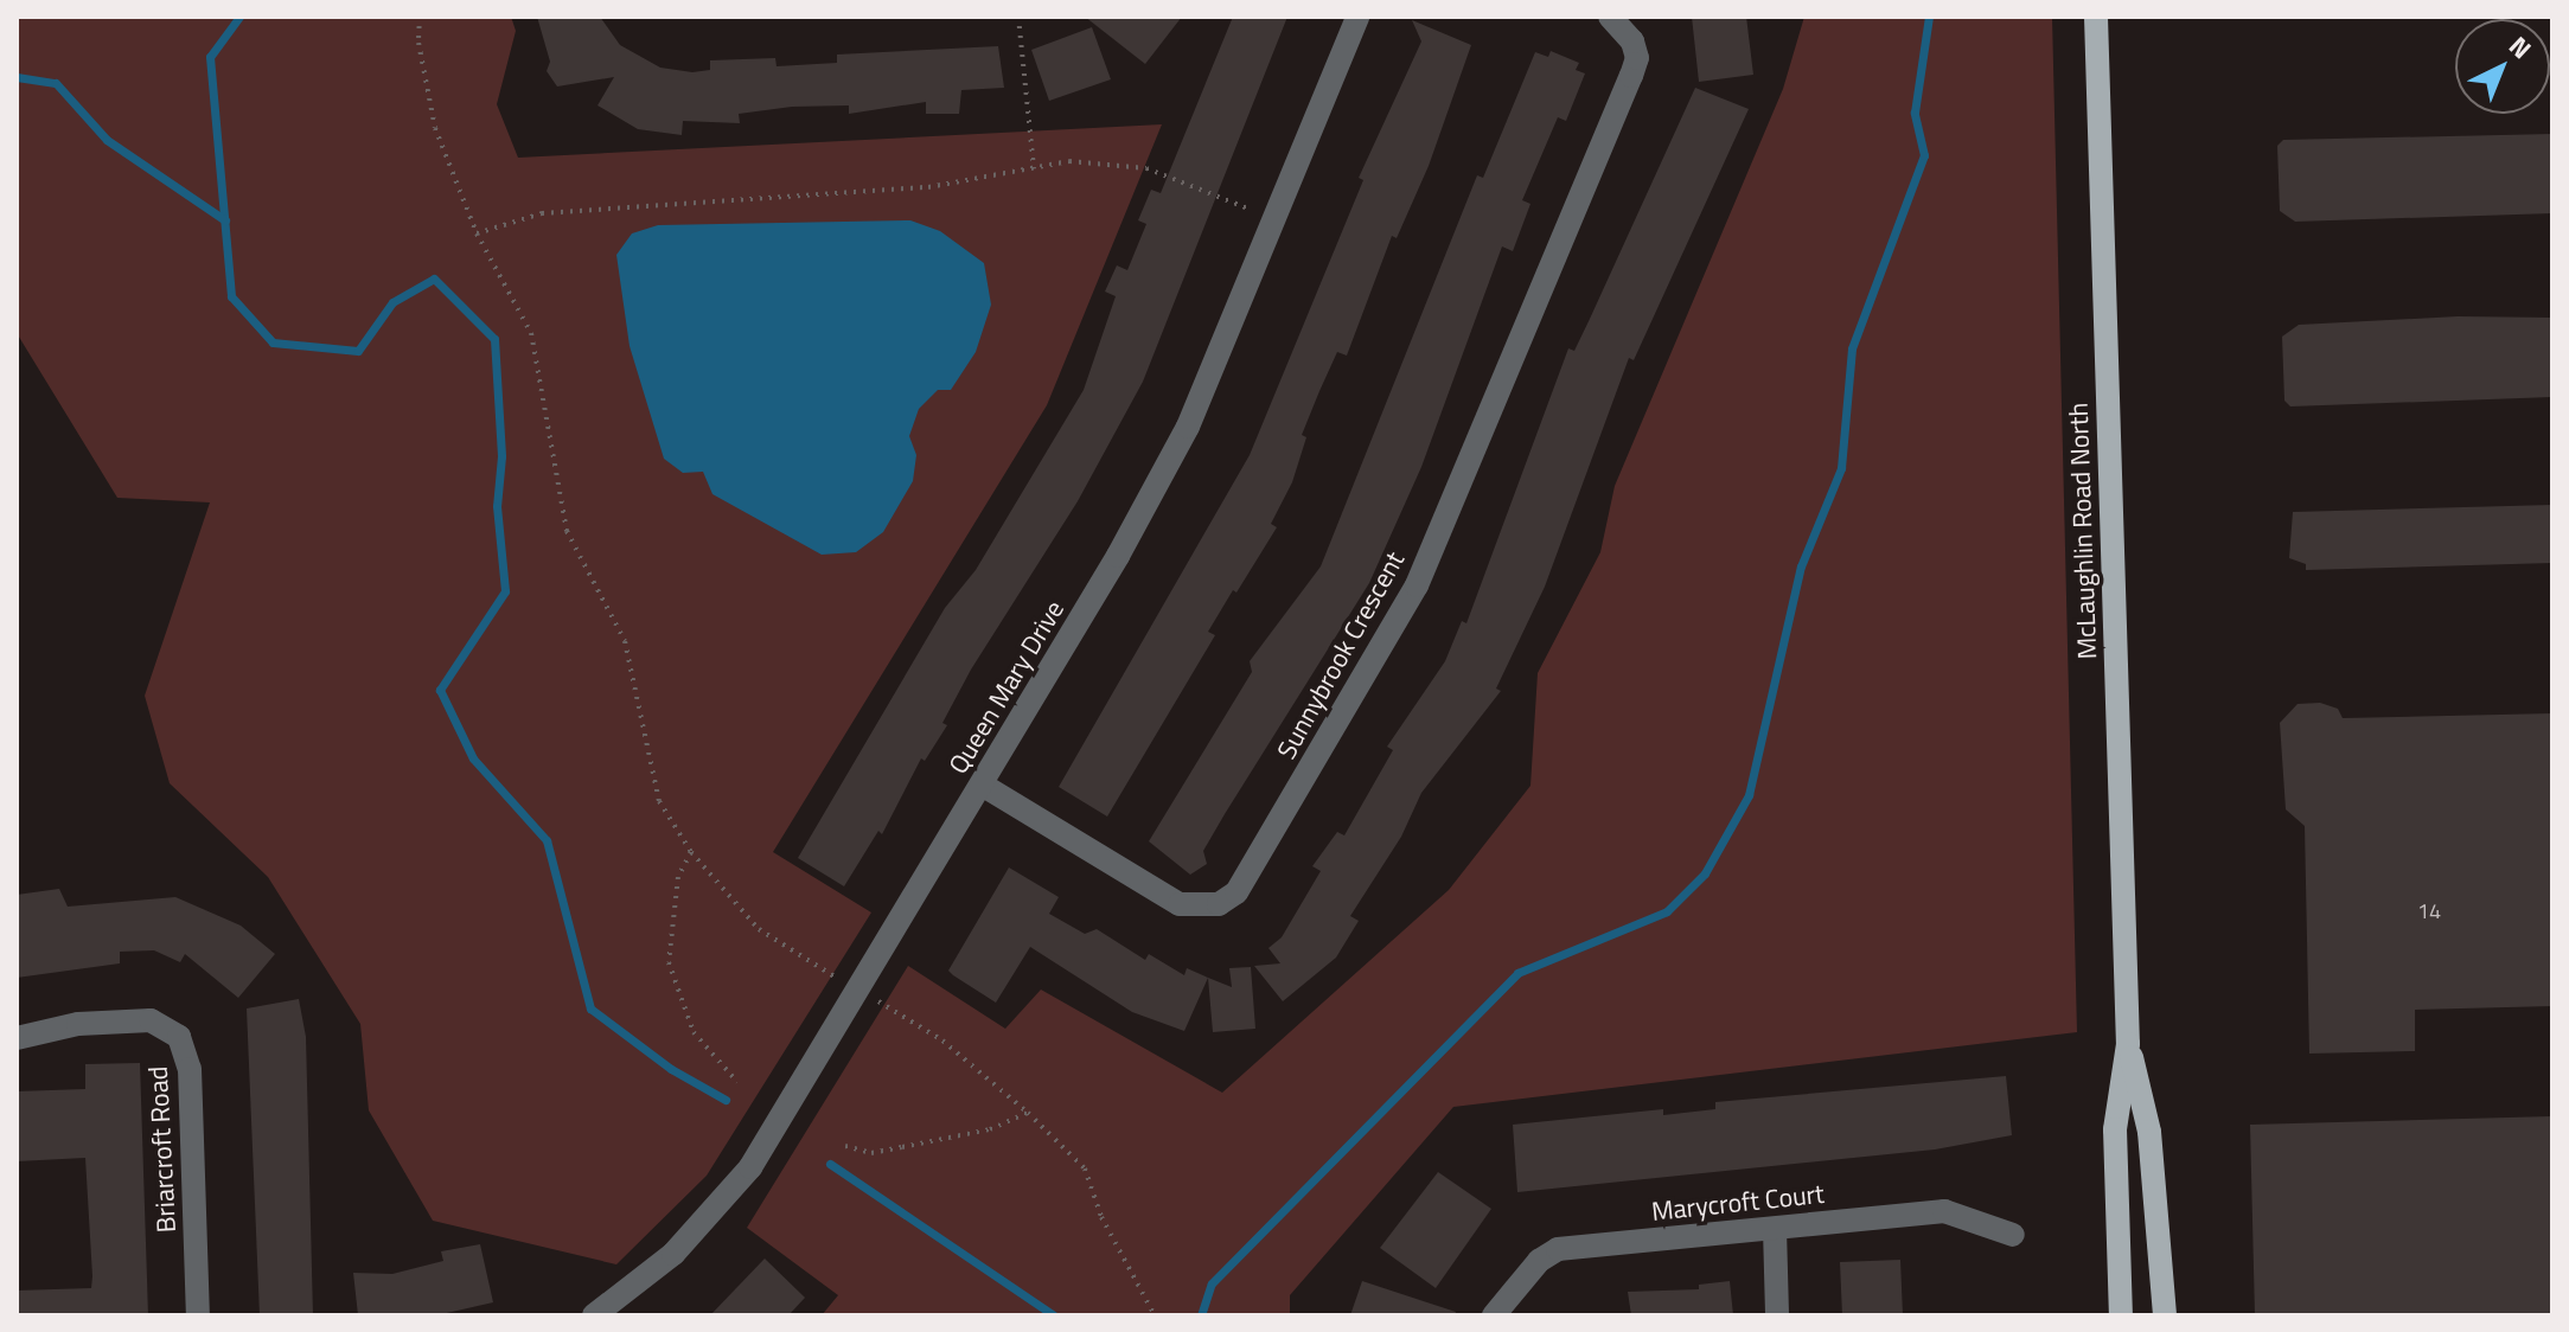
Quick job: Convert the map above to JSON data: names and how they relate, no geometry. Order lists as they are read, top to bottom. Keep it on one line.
{"streets":{"main road":["McLaughlin Road North"],"street":["Sunnybrook Crescent","Queen Mary Drive","Briarcroft Road","Marycroft Court"]},"crossings":[["Sunnybrook Crescent","Queen Mary Drive"]],"house_numbers":["14"],"north":"top right"}
